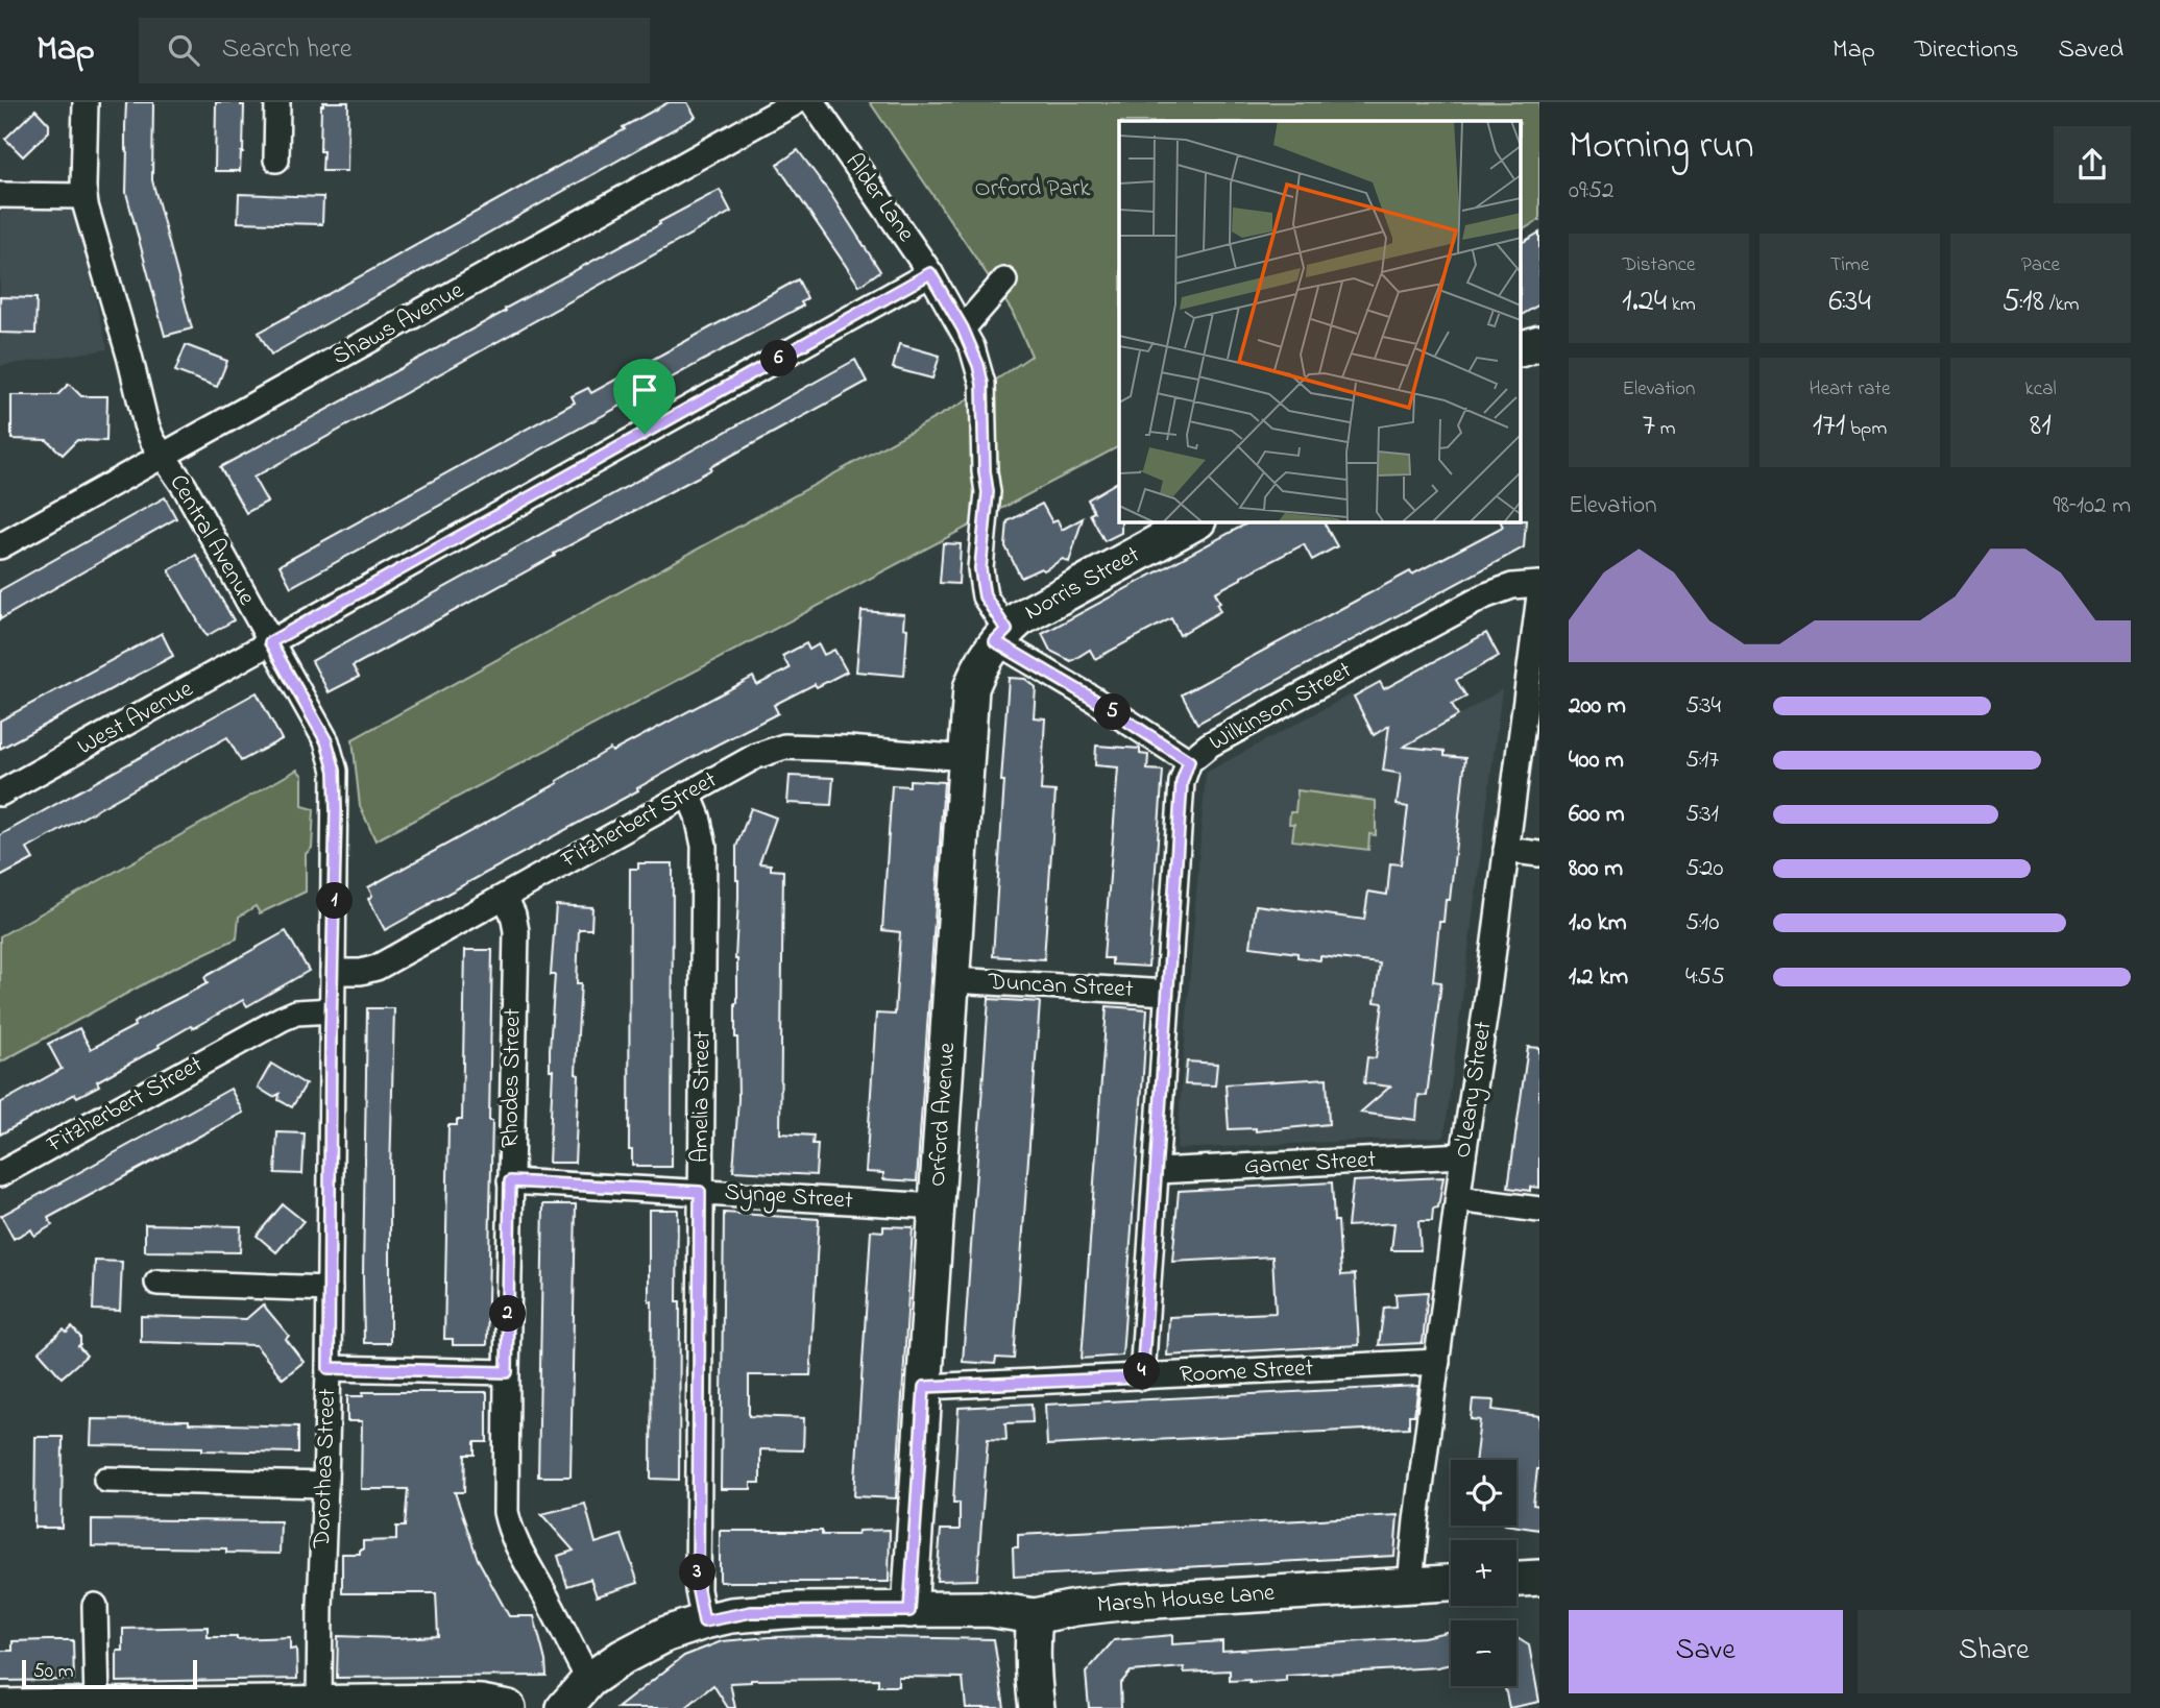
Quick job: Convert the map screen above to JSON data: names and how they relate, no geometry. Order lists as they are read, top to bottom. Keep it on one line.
{"streets":{"street":["Alder Lane","Shaws Avenue","Central Avenue","Norris Street","Wilkinson Street","West Avenue","Fitzherbert Street","Duncan Street","Rhodes Street","O'Leary Street","Amelia Street","Orford Avenue","Garner Street","Synge Street","Roome Street","Dorothea Street","Marsh House Lane"]},"crossings":[["Alder Lane","Norris Street"],["Alder Lane","West Avenue"],["Alder Lane","Orford Avenue"],["Shaws Avenue","Central Avenue"],["Central Avenue","West Avenue"],["Central Avenue","Fitzherbert Street"],["Central Avenue","Dorothea Street"],["Norris Street","Orford Avenue"],["Wilkinson Street","Duncan Street"],["Wilkinson Street","Garner Street"],["Wilkinson Street","Roome Street"],["Fitzherbert Street","Rhodes Street"],["Fitzherbert Street","Amelia Street"],["Fitzherbert Street","Orford Avenue"],["Fitzherbert Street","Dorothea Street"],["Duncan Street","Orford Avenue"],["Rhodes Street","Synge Street"],["Rhodes Street","Marsh House Lane"],["O'Leary Street","Garner Street"],["O'Leary Street","Roome Street"],["O'Leary Street","Marsh House Lane"],["Amelia Street","Synge Street"],["Amelia Street","Marsh House Lane"],["Orford Avenue","Synge Street"],["Orford Avenue","Roome Street"],["Orford Avenue","Marsh House Lane"]],"parks":["Orford Park"],"scale_bar":"50 m","page":{"header":"Map","search":"Search here","nav":["Map","Directions","Saved"],"heading":["Morning run","09:52"],"stats":[["Distance","1.24 km"],["Time","6:34"],["Pace","5:18 /km"],["Elevation","7 m"],["Heart rate","171 bpm"],["kcal","81"]],"pins":["6","5","1","2","4","3"],"chart":["Elevation","98–102 m"],"list":[{"name":"200 m","note":"5:34"},{"name":"400 m","note":"5:17"},{"name":"600 m","note":"5:31"},{"name":"800 m","note":"5:20"},{"name":"1.0 km","note":"5:10"},{"name":"1.2 km","note":"4:55"}],"map_buttons":["+","−"],"buttons":["Save","Share"],"scale":"50 m"}}
